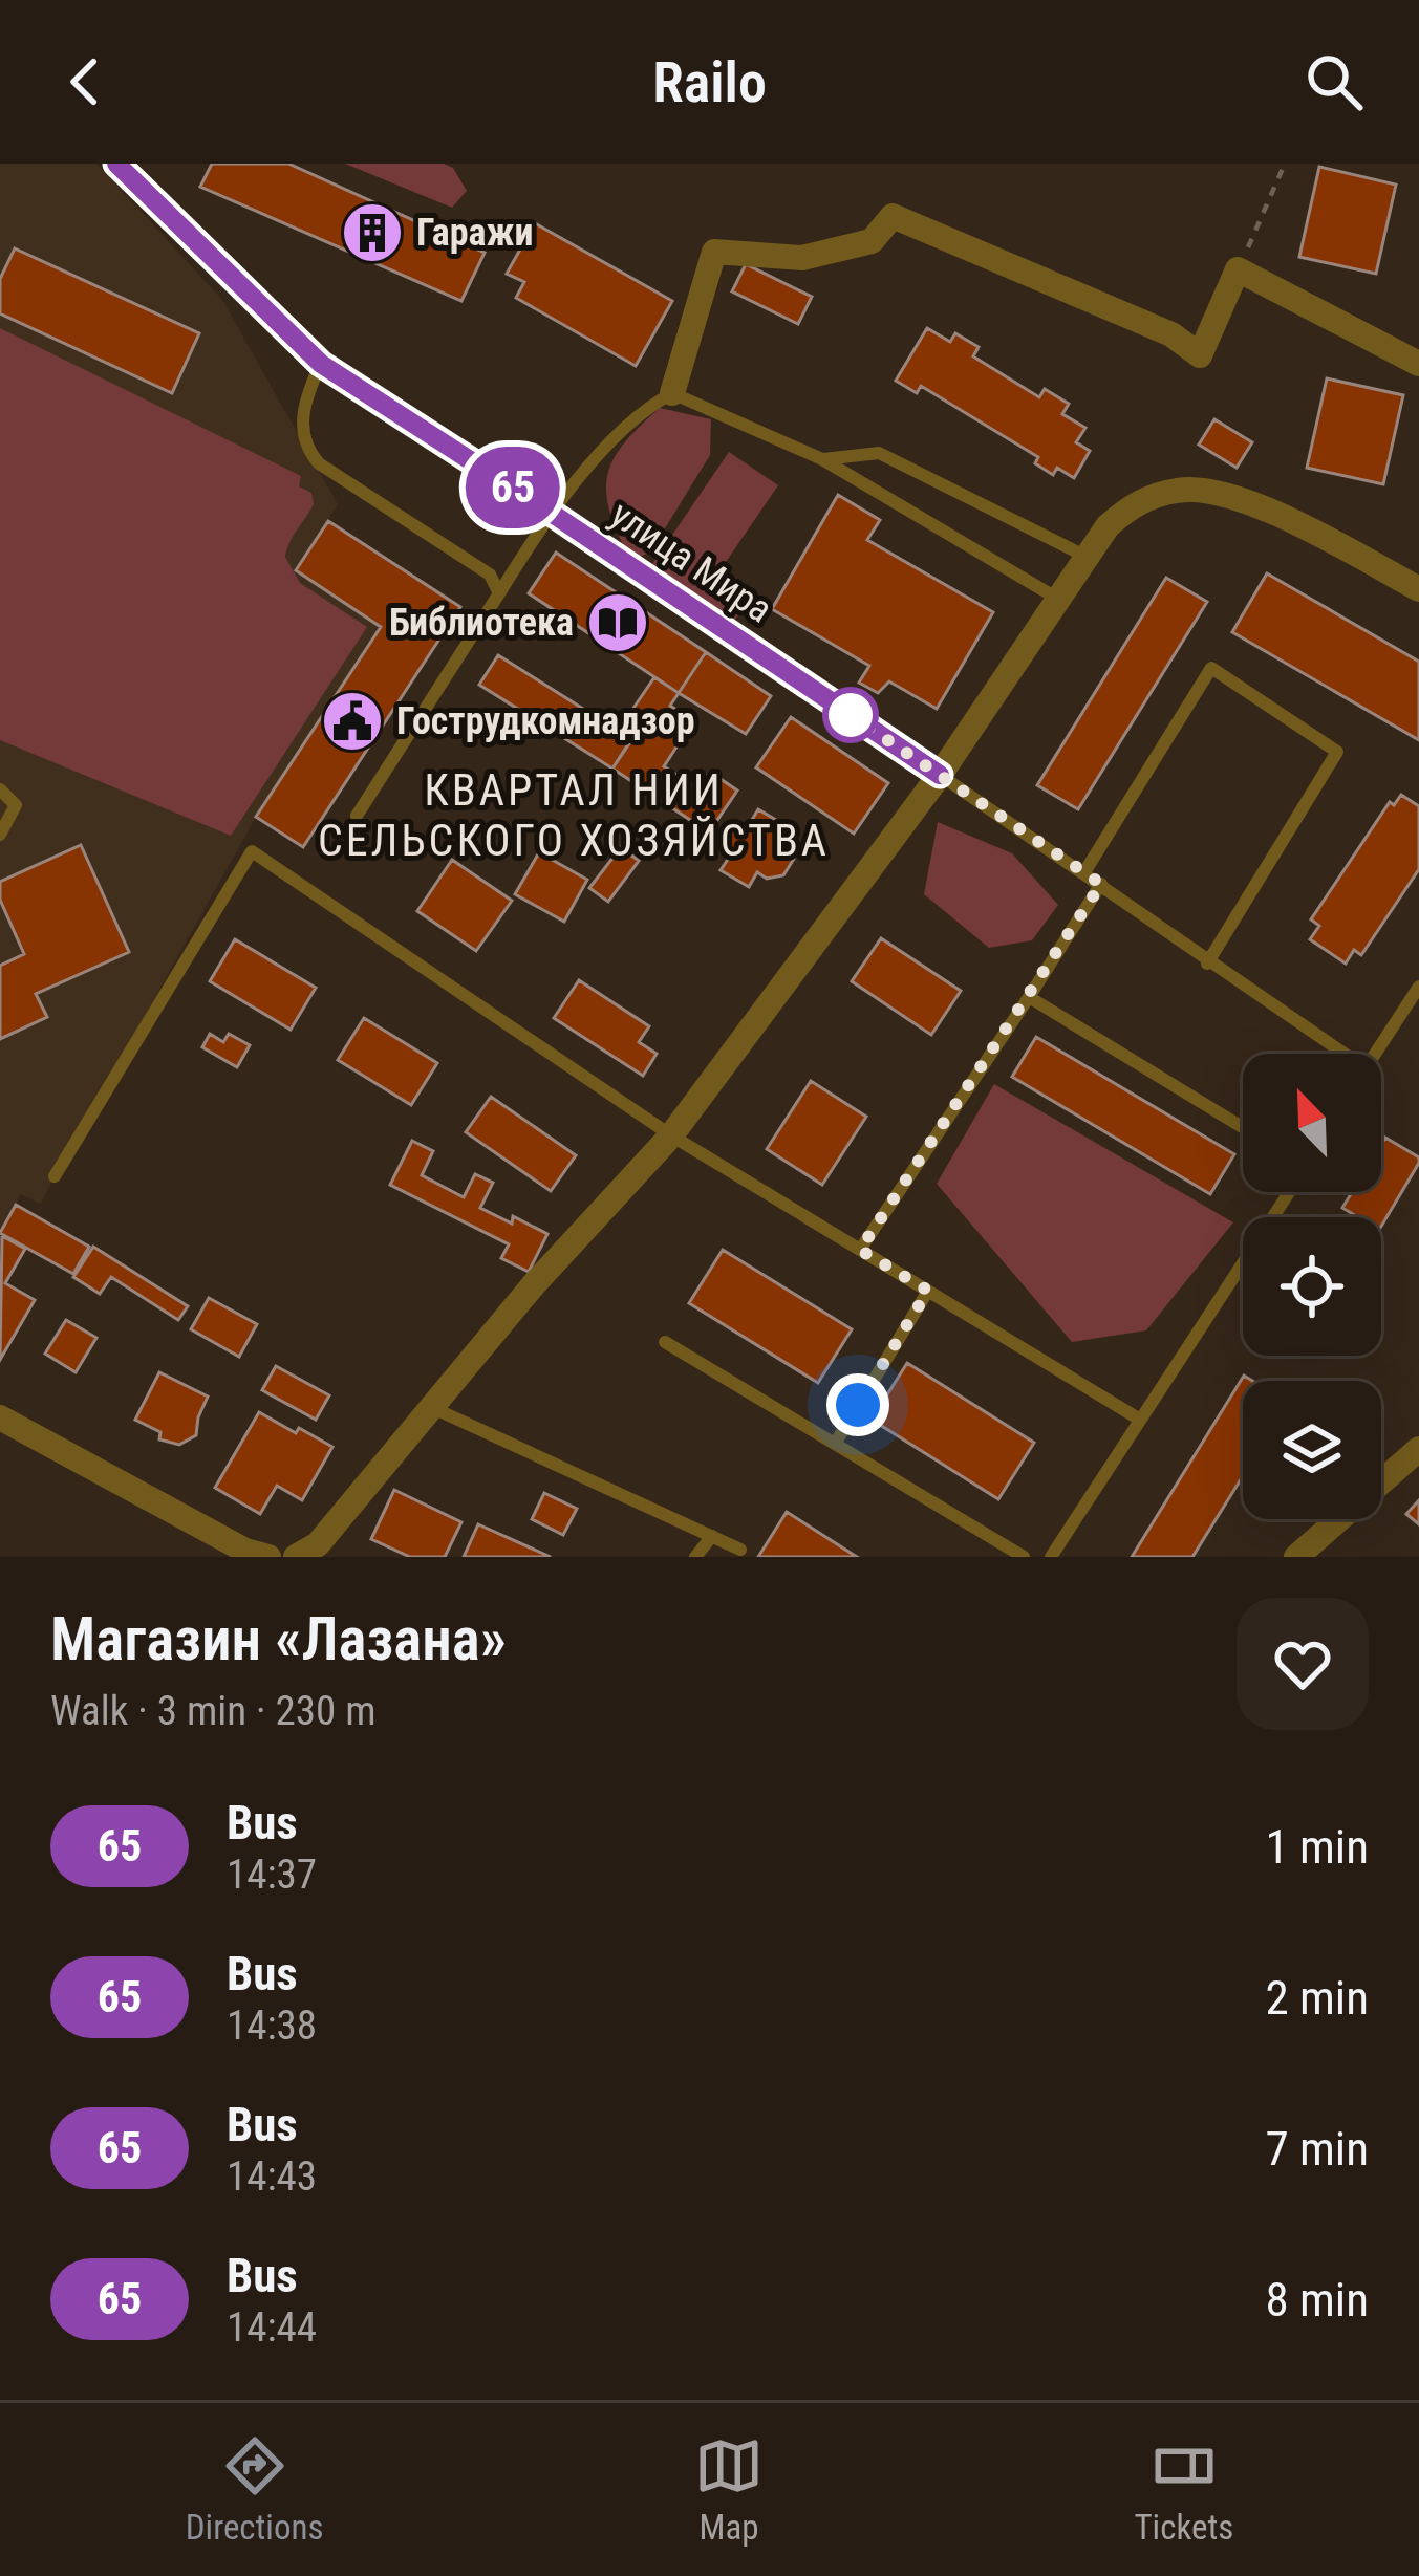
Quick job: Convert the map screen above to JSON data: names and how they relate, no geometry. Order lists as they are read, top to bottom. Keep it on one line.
{"streets":{"street":["улица Мира"]},"districts":["КВАРТАЛ НИИ СЕЛЬСКОГО ХОЗЯЙСТВА"],"places":{"building":["Гаражи"],"library":["Библиотека"],"public building":["Гострудкомнадзор"]},"lines":["bus line 65"],"north":"top left","page":{"header":"Railo","on_map":"65","heading":["Магазин «Лазана»","Walk · 3 min · 230 m"],"list":[{"mark":"65","name":"Bus","note":"14:37","value":"1 min"},{"mark":"65","name":"Bus","note":"14:38","value":"2 min"},{"mark":"65","name":"Bus","note":"14:43","value":"7 min"},{"mark":"65","name":"Bus","note":"14:44","value":"8 min"}],"tabs":["Directions","Map","Tickets"]}}
